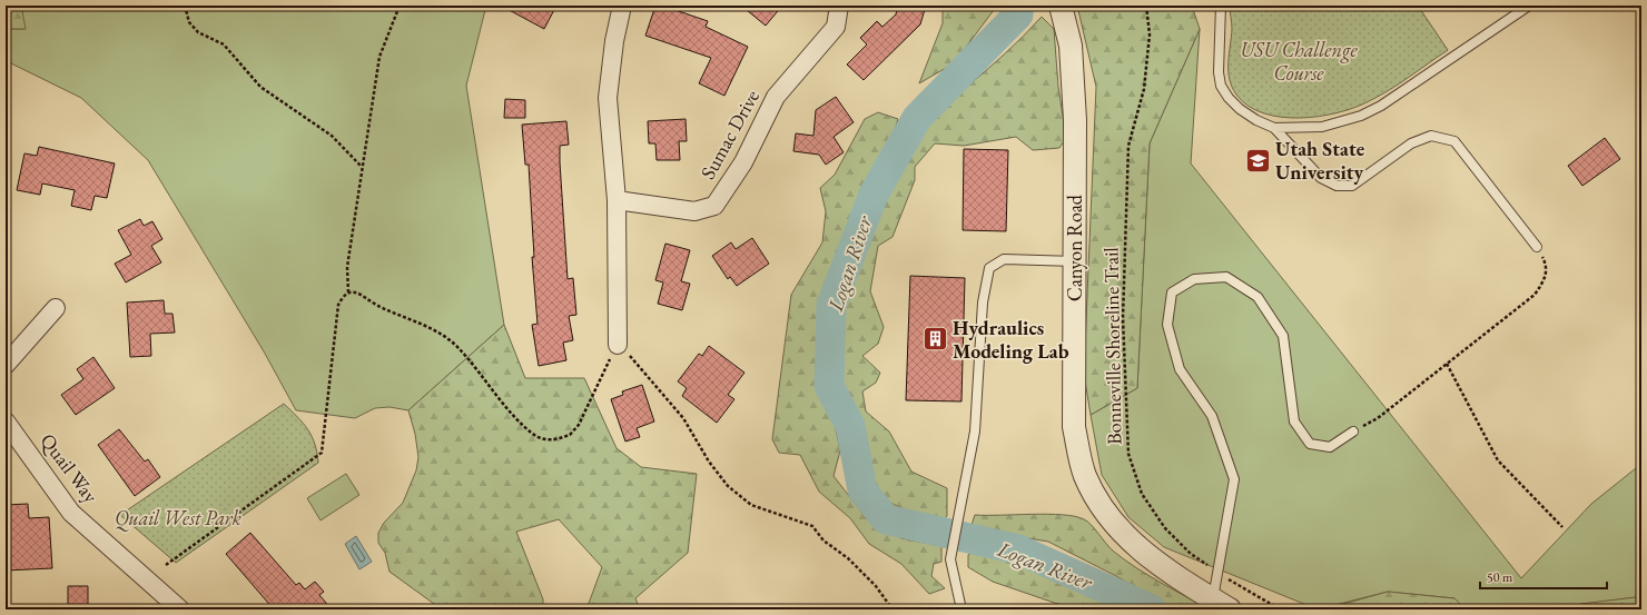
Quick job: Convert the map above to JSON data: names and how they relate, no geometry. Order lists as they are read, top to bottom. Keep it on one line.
{"streets":{"street":["Sumac Drive","Canyon Road","Quail Way"],"path":["Bonneville Shoreline Trail"]},"water":["Logan River"],"parks":["USU Challenge Course","Quail West Park"],"places":{"school or university":["Utah State University"],"building":["Hydraulics Modeling Lab"]},"scale_bar":"50 m"}
